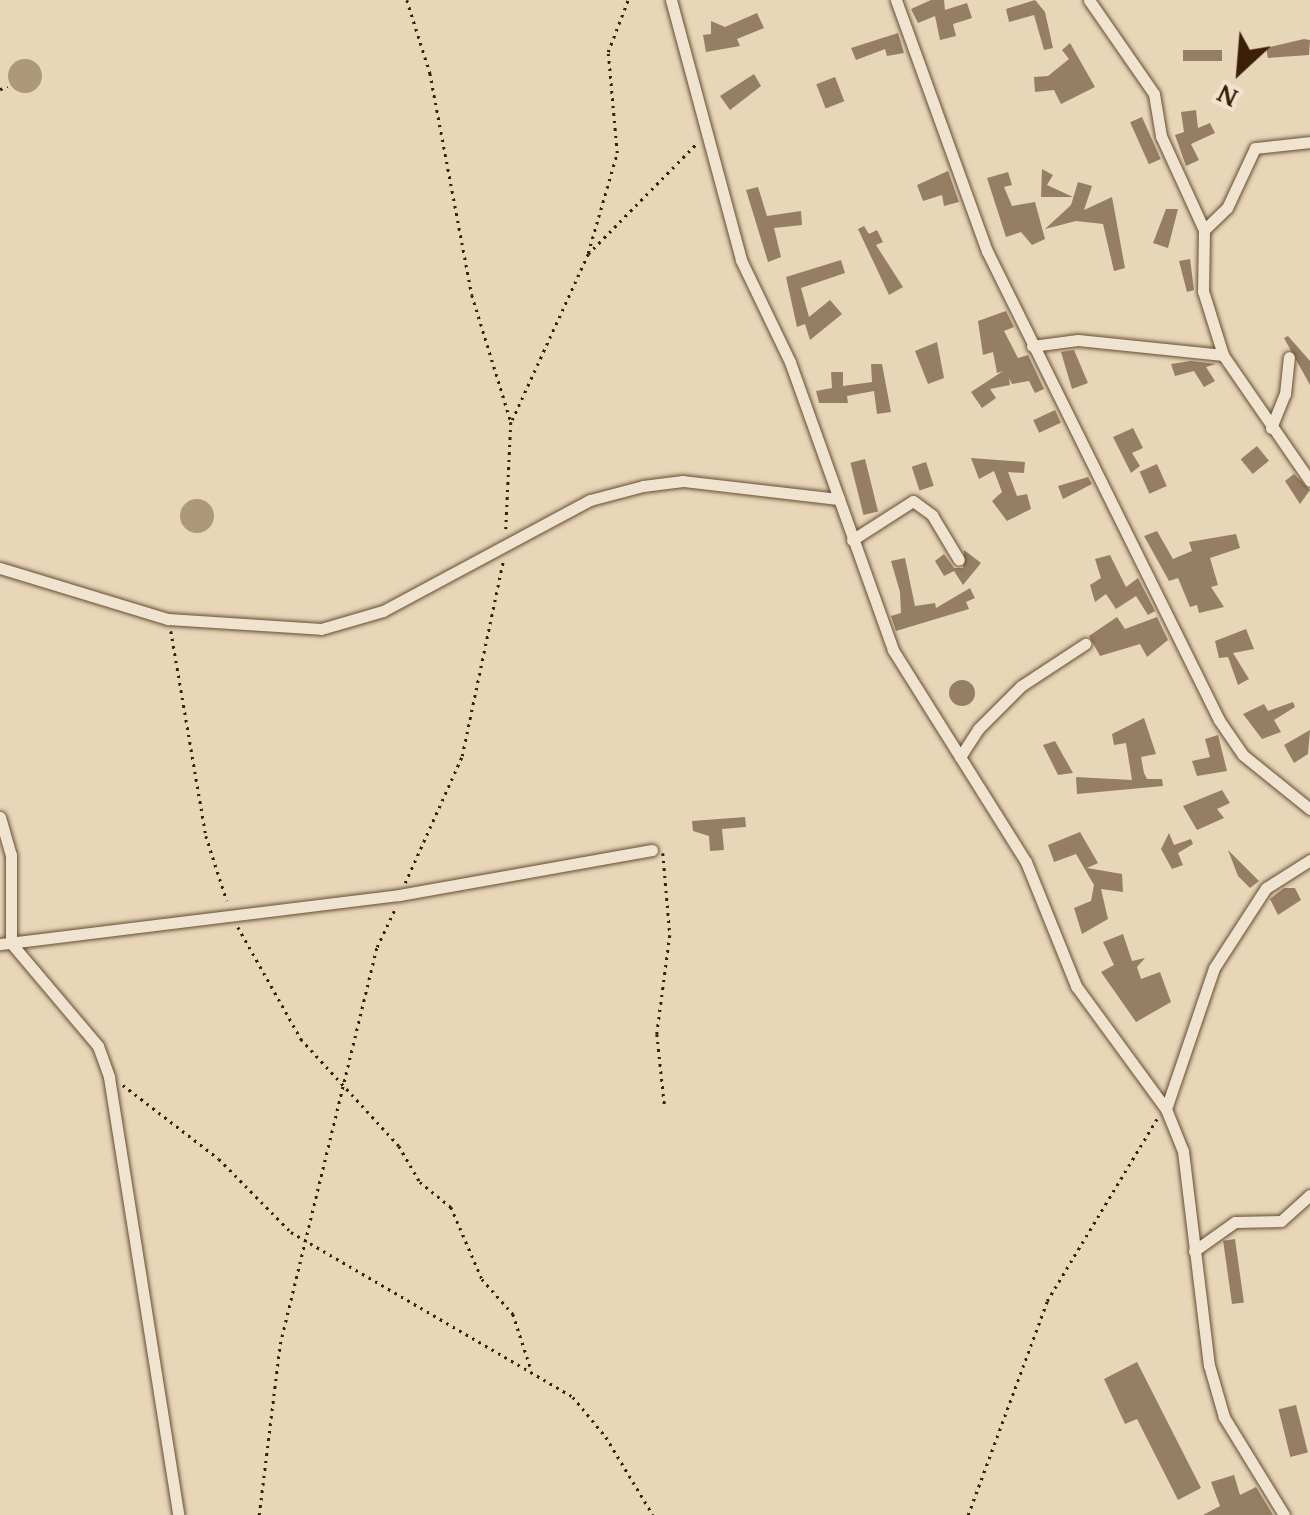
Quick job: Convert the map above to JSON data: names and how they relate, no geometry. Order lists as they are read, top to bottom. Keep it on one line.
{"north":"bottom left"}
